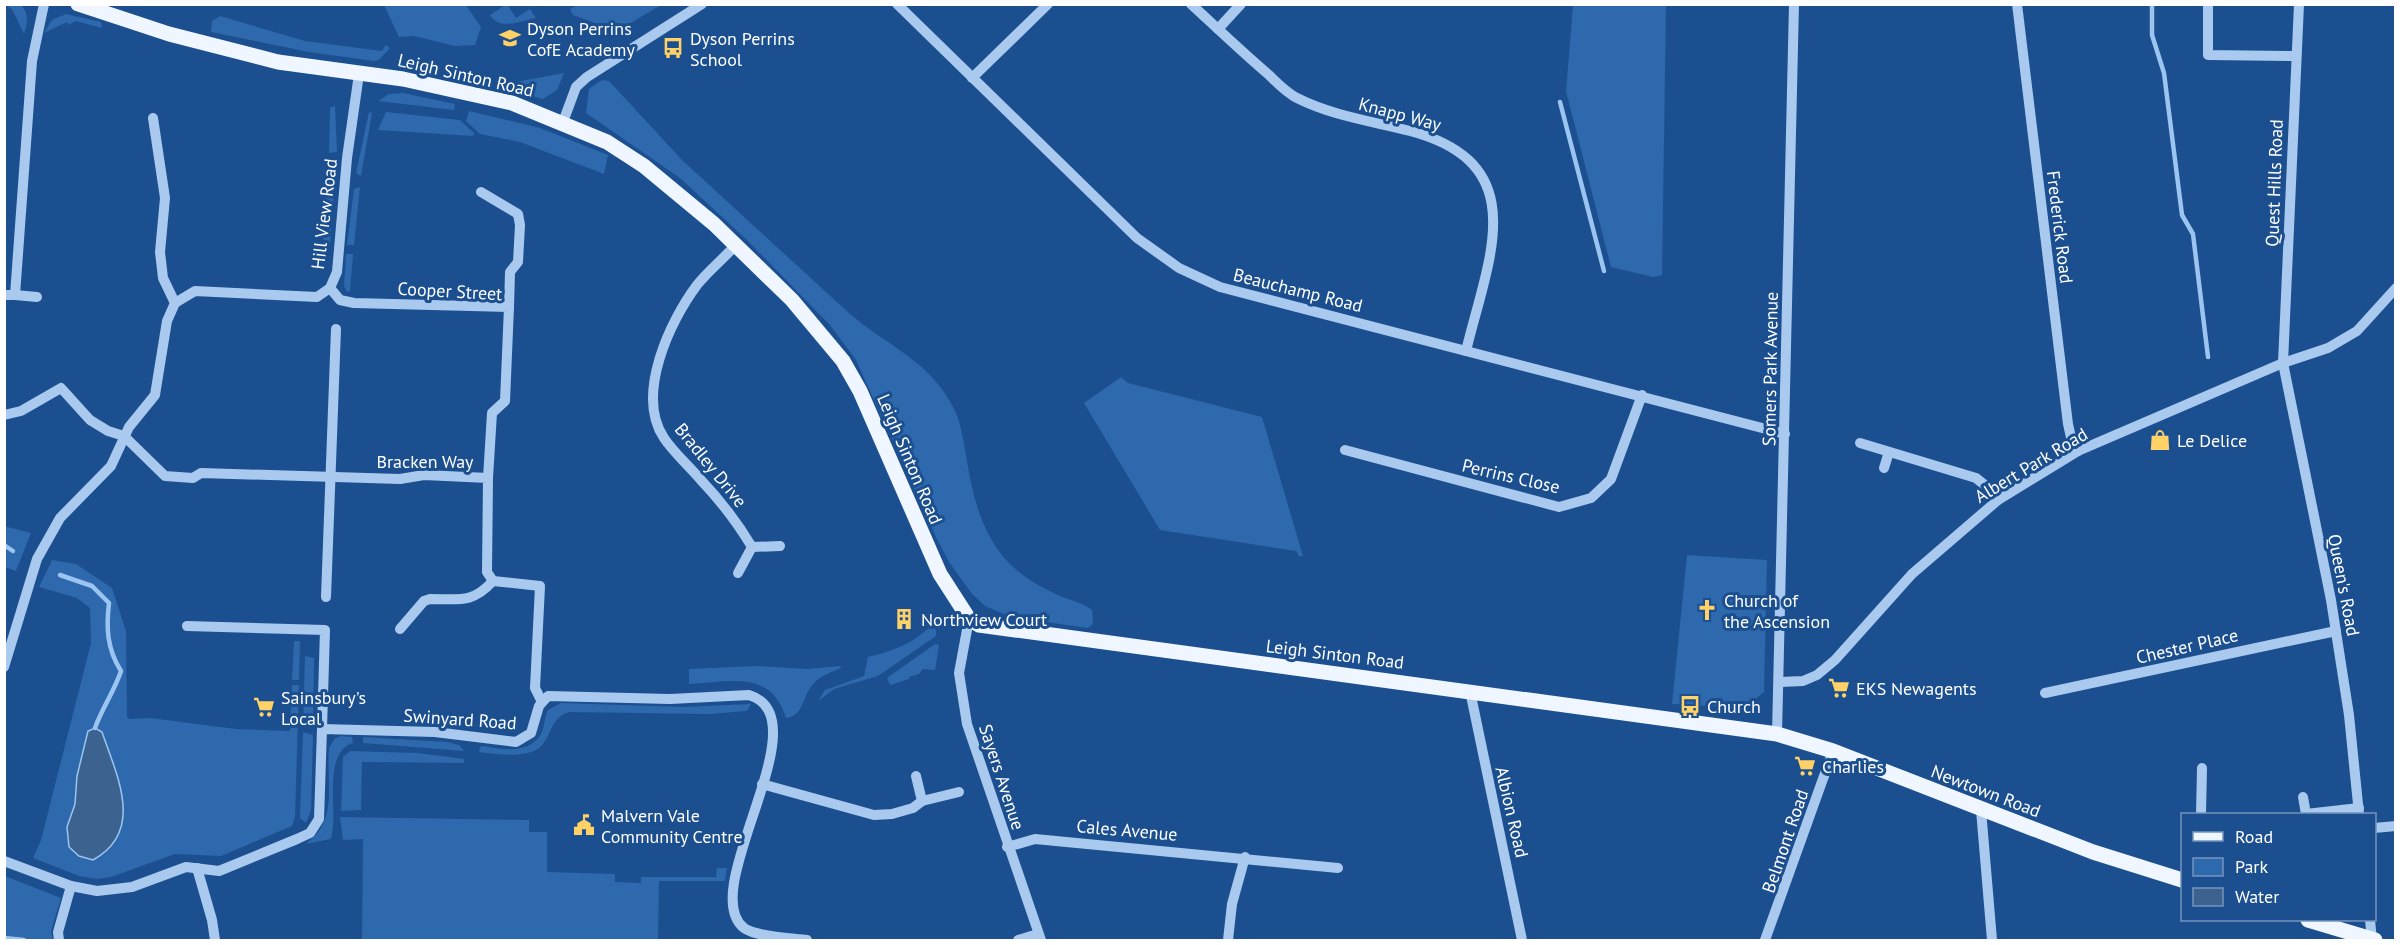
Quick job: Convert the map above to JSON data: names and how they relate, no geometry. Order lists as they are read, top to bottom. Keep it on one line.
{"streets":{"main road":["Leigh Sinton Road","Newtown Road"],"street":["Knapp Way","Quest Hills Road","Hill View Road","Frederick Road","Beauchamp Road","Cooper Street","Somers Park Avenue","Bracken Way","Bradley Drive","Albert Park Road","Perrins Close","Queen's Road","Chester Place","Swinyard Road","Sayers Avenue","Albion Road","Cales Avenue","Belmont Road"]},"crossings":[["Leigh Sinton Road","Hill View Road"],["Leigh Sinton Road","Somers Park Avenue"],["Leigh Sinton Road","Bradley Drive"],["Leigh Sinton Road","Sayers Avenue"],["Leigh Sinton Road","Newtown Road"],["Leigh Sinton Road","Albion Road"],["Knapp Way","Beauchamp Road"],["Quest Hills Road","Albert Park Road"],["Quest Hills Road","Queen's Road"],["Hill View Road","Cooper Street"],["Frederick Road","Albert Park Road"],["Beauchamp Road","Somers Park Avenue"],["Beauchamp Road","Perrins Close"],["Cooper Street","Bracken Way"],["Somers Park Avenue","Albert Park Road"],["Somers Park Avenue","Newtown Road"],["Albert Park Road","Queen's Road"],["Queen's Road","Chester Place"],["Sayers Avenue","Cales Avenue"],["Newtown Road","Belmont Road"]],"places":{"school or university":["Dyson Perrins CofE Academy"],"bus stop":["Dyson Perrins School","Church"],"shop":["Le Delice"],"church":["Church of the Ascension"],"building":["Northview Court"],"supermarket":["EKS Newagents","Sainsbury's Local","Charlies"],"public building":["Malvern Vale Community Centre"]},"legend":["Road","Park","Water"]}
